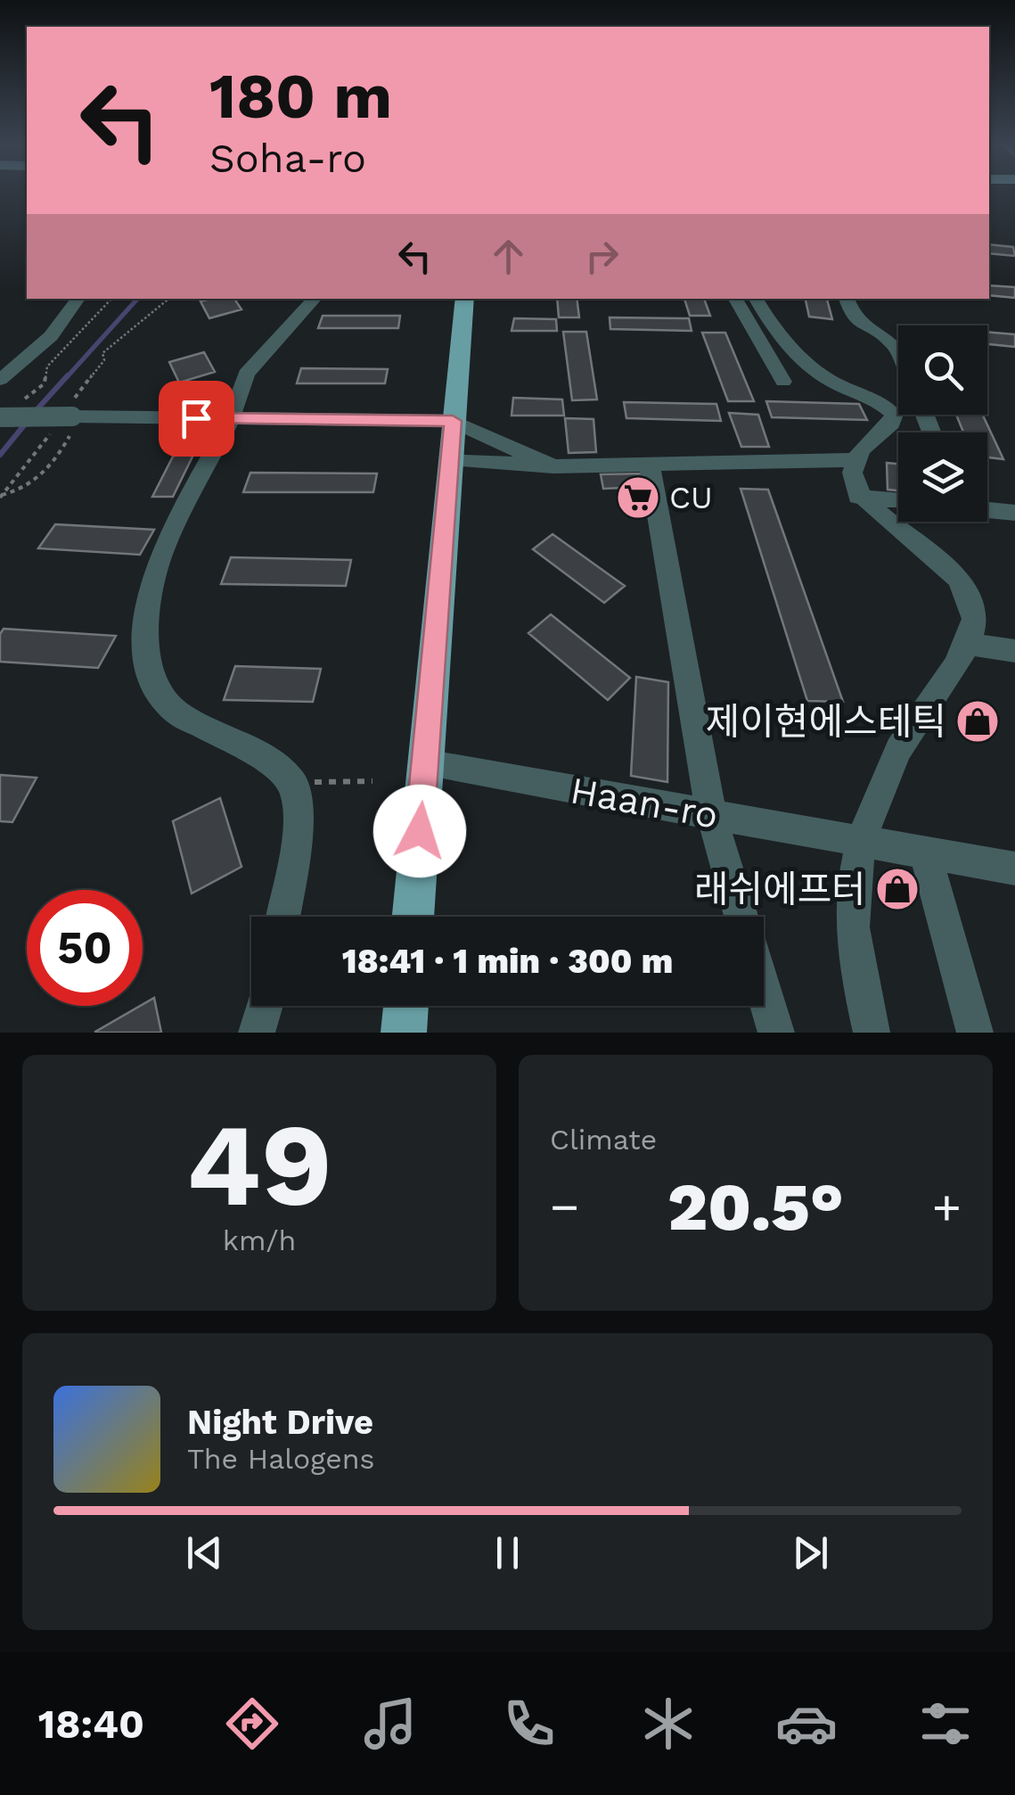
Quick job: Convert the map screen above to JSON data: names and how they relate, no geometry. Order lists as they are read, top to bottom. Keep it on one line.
{"streets":{"street":["Haan-ro"]},"places":{"supermarket":["CU"],"shop":["제이현에스테틱","래쉬에프터"]},"page":{"turn":["180 m","Soha-ro"],"limit":"50","trip":"18:41 · 1 min · 300 m","tile":[["49","km/h"],"Climate"],"heat":["−","20.5°","+"],"song":["Night Drive","The Halogens"],"tabs":"18:40"}}
